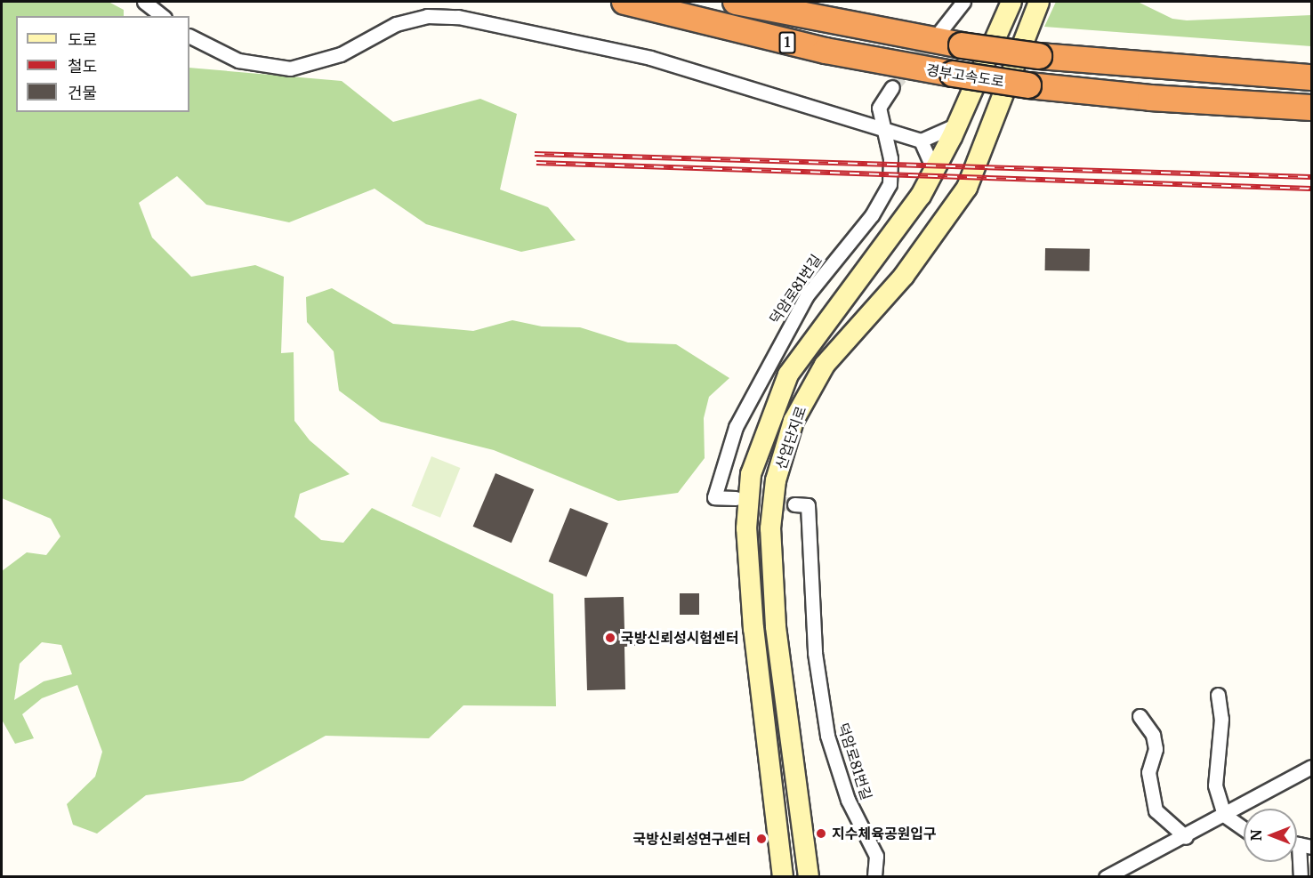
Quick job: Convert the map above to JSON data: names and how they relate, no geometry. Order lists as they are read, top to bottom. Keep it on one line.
{"streets":{"highway":["1","경부고속도로"],"main road":["산업단지로"],"street":["덕암로81번길"]},"places":["국방신뢰성시험센터","지수체육공원입구","국방신뢰성연구센터"],"legend":["도로","철도","건물"],"north":"left"}
